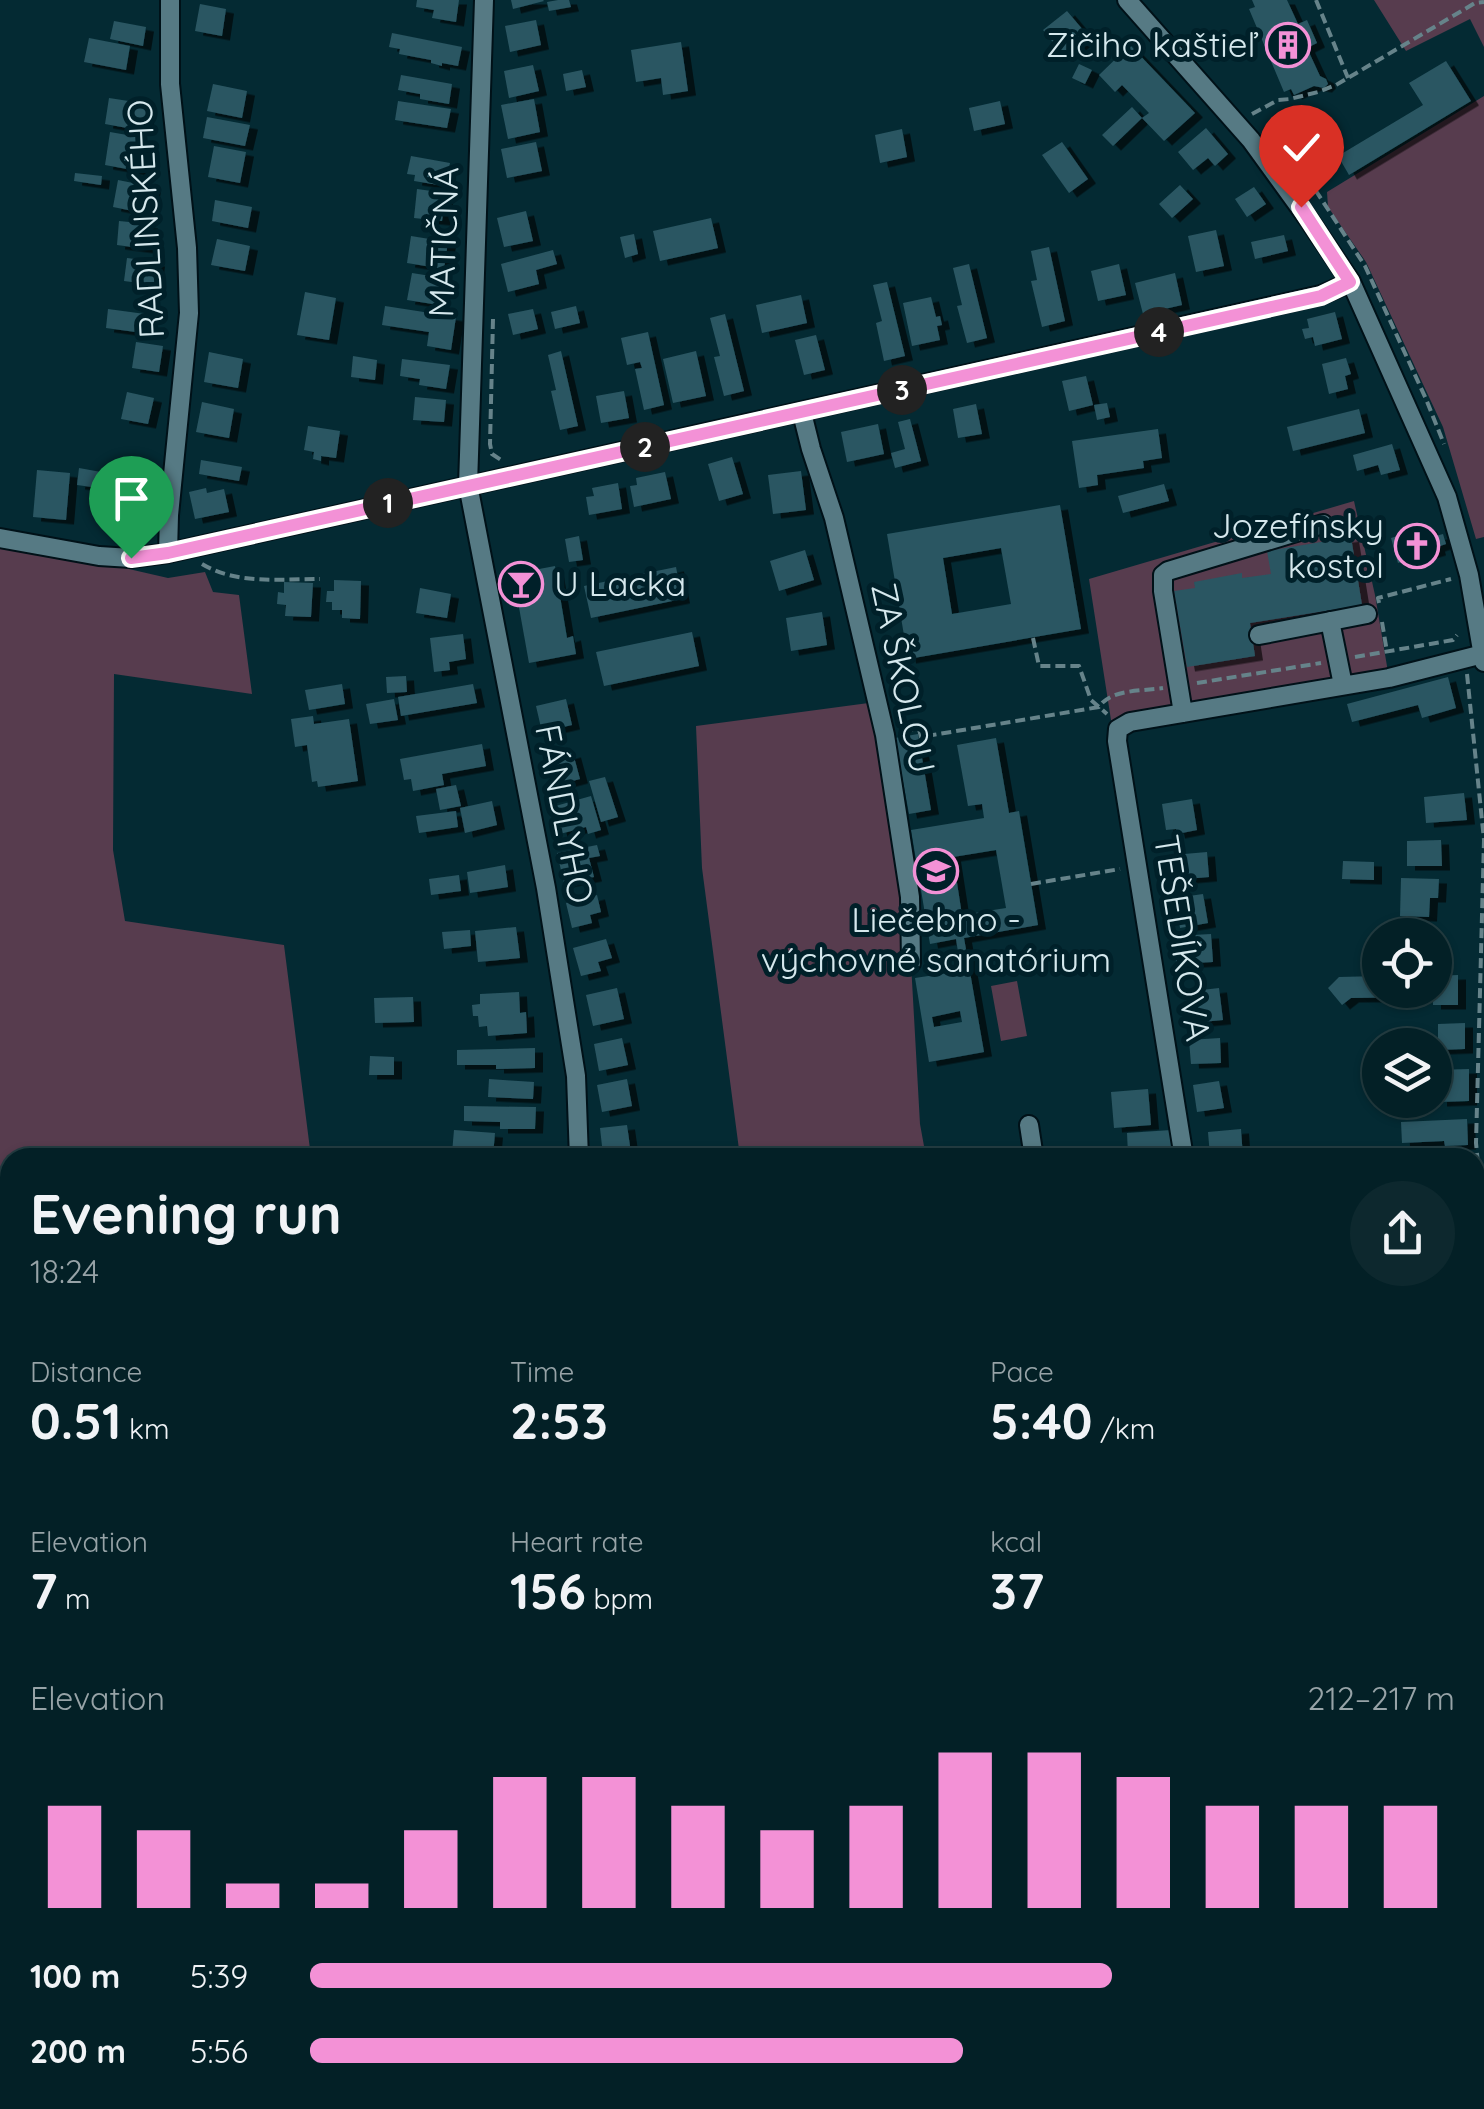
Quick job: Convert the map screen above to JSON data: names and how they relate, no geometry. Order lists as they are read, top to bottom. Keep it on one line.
{"streets":{"street":["RADLINSKÉHO","MATIČNÁ","ZA ŠKOLOU","FÁNDLYHO","TEŠEDÍKOVA"]},"crossings":[["MATIČNÁ","FÁNDLYHO"]],"places":{"building":["Zičiho kaštieľ"],"church":["Jozefínsky kostol"],"bar":["U Lacka"],"school or university":["Liečebno - výchovné sanatórium"]},"page":{"pins":["4","3","2","1"],"heading":["Evening run","18:24"],"stats":[["Distance","0.51 km"],["Time","2:53"],["Pace","5:40 /km"],["Elevation","7 m"],["Heart rate","156 bpm"],["kcal","37"]],"chart":["Elevation","212–217 m"],"list":[{"name":"100 m","note":"5:39"},{"name":"200 m","note":"5:56"}]}}
